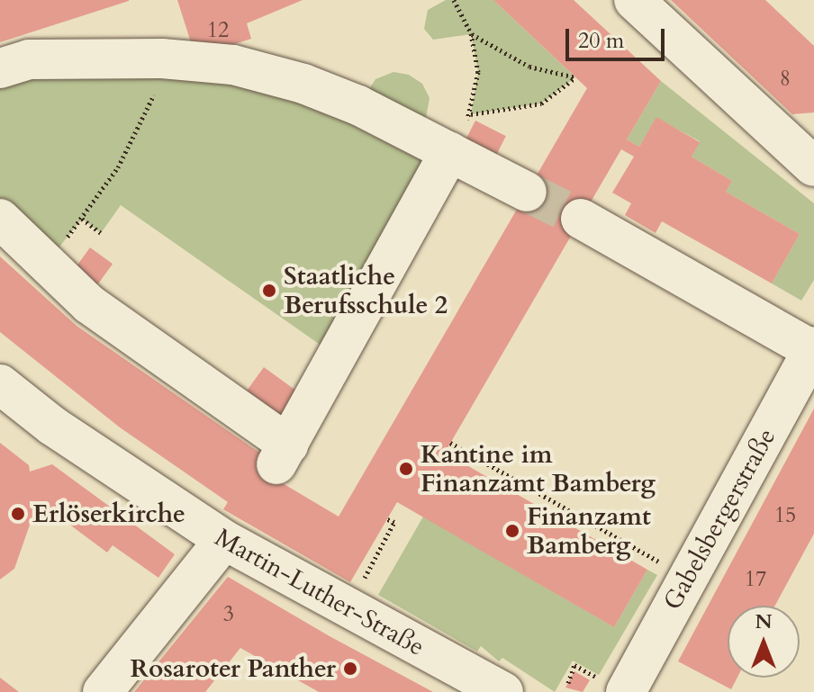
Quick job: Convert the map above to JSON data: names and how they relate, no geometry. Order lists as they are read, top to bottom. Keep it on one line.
{"streets":{"street":["Gabelsbergerstraße","Martin-Luther-Straße"]},"places":["Staatliche Berufsschule 2","Kantine im Finanzamt Bamberg","Erlöserkirche","Finanzamt Bamberg","Rosaroter Panther"],"house_numbers":["12","8","15","17","3"],"scale_bar":"20 m","north":"top"}
